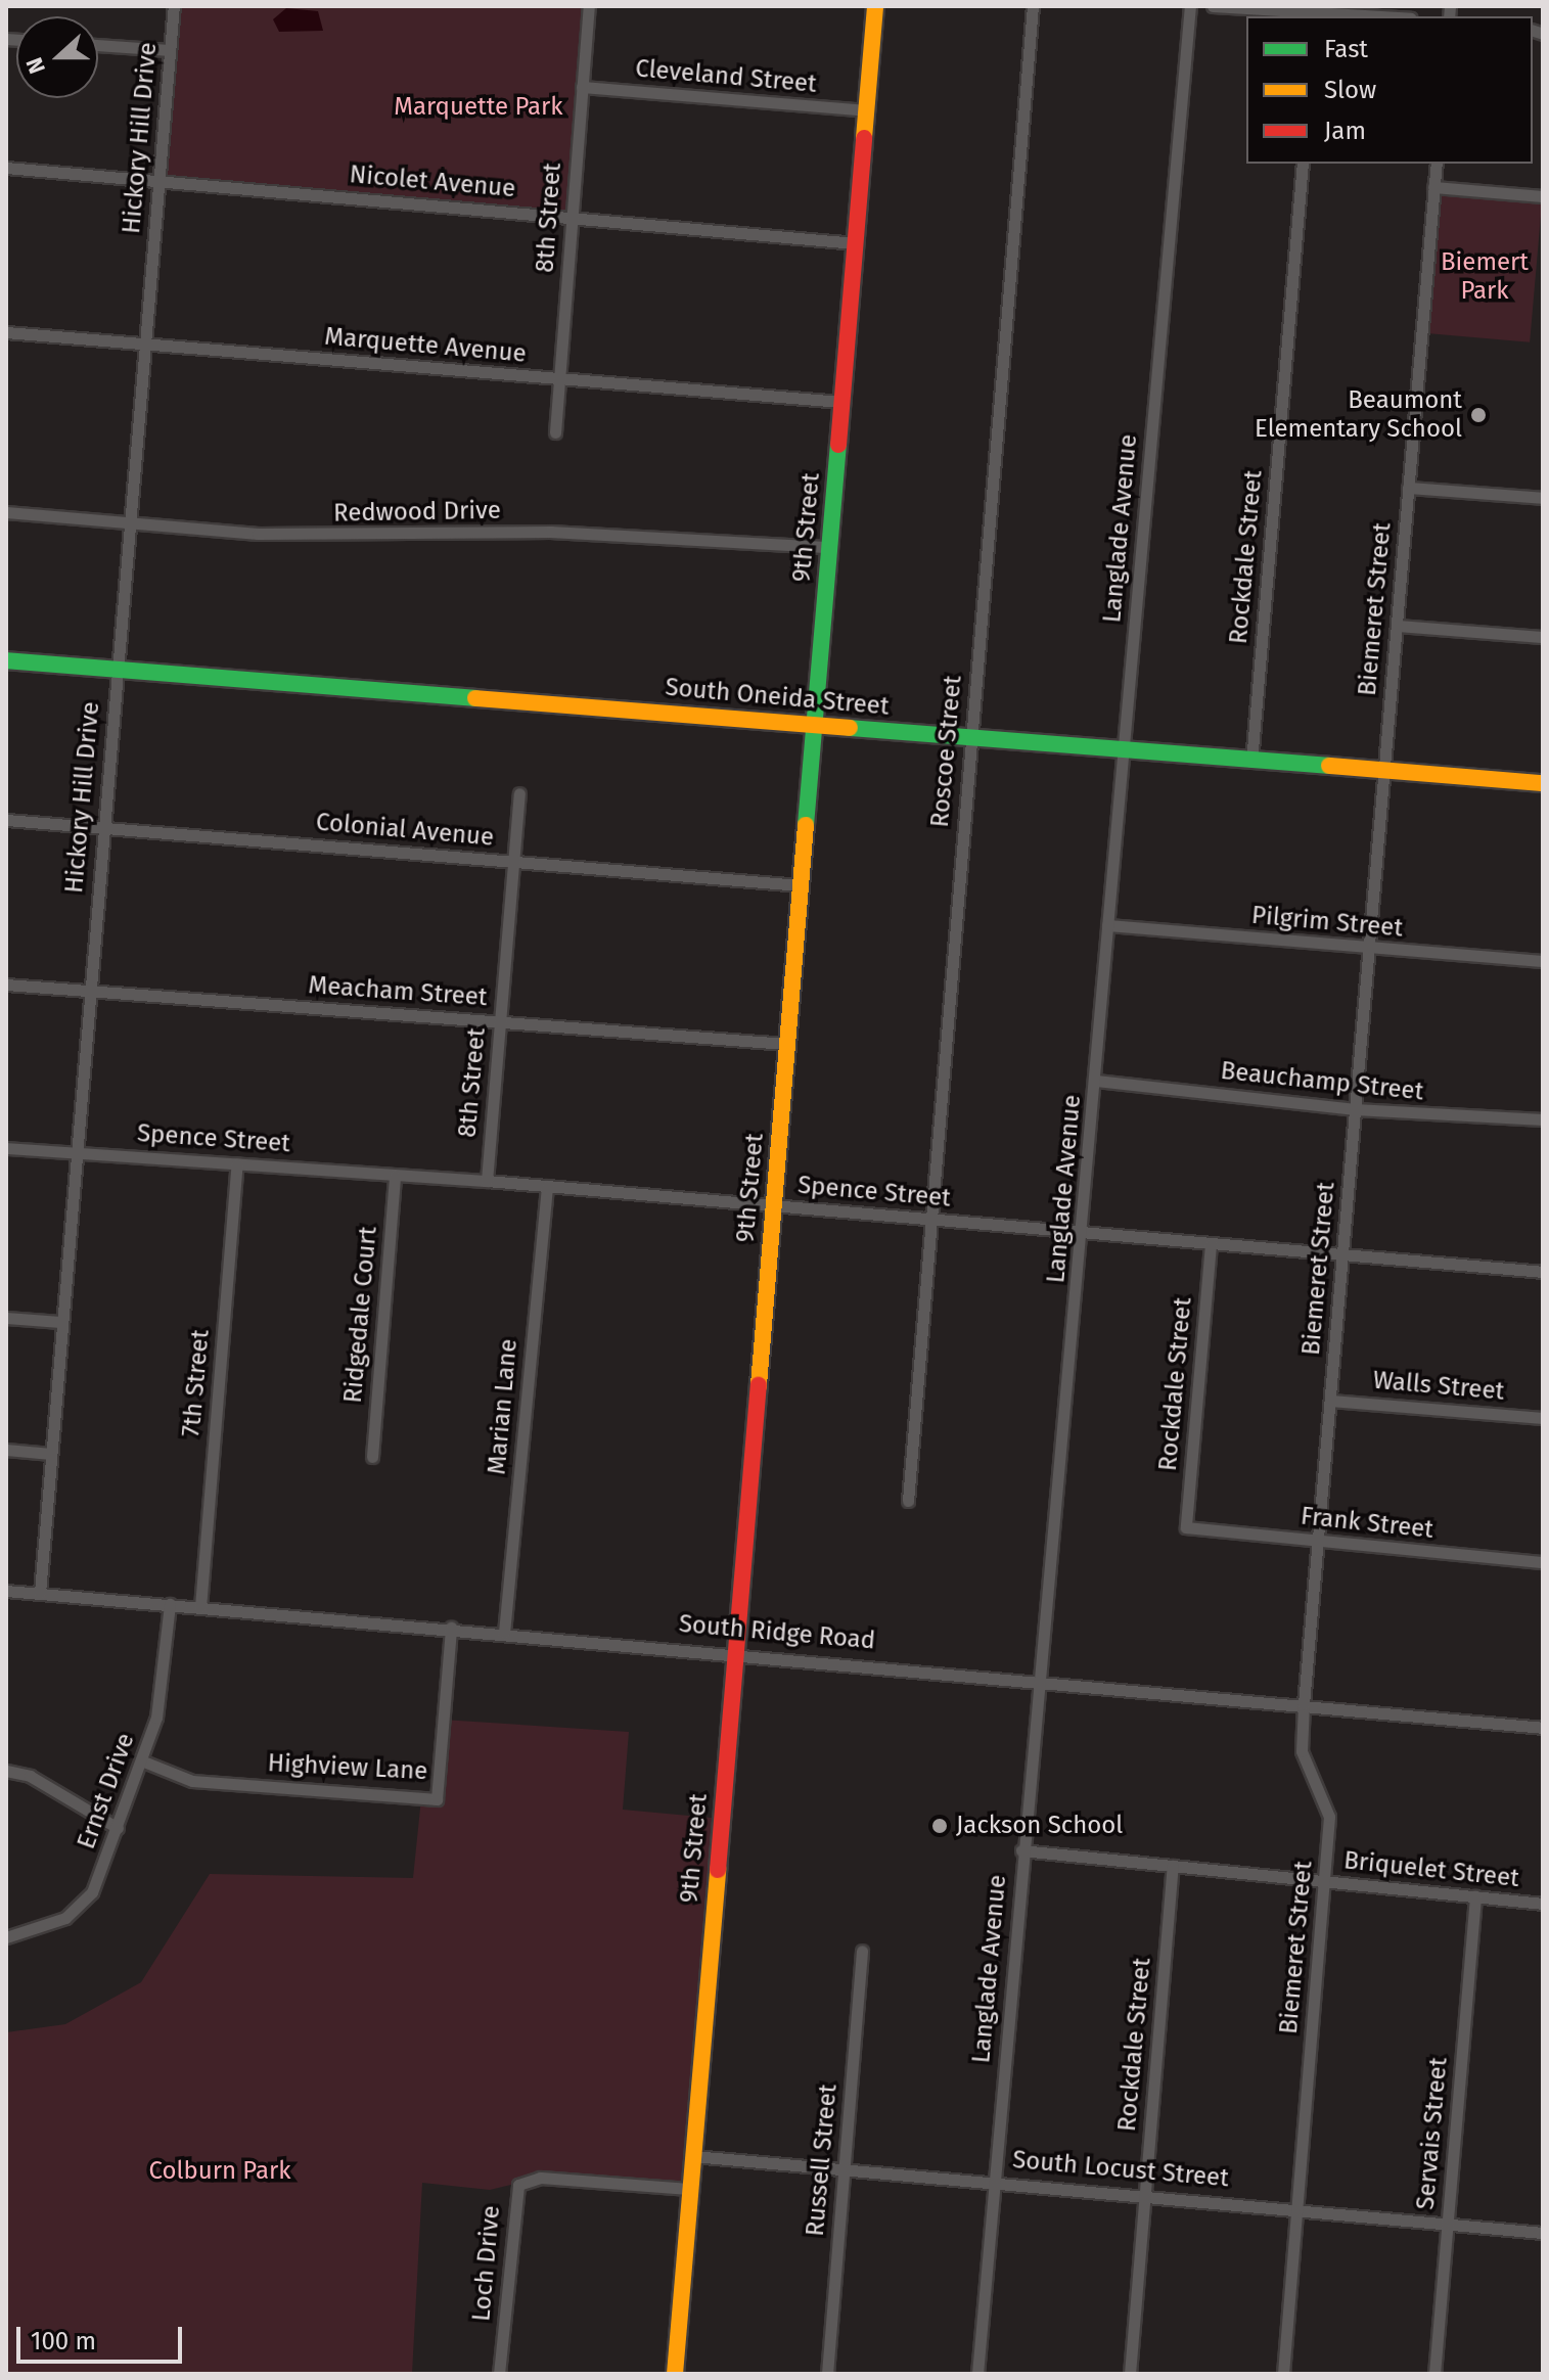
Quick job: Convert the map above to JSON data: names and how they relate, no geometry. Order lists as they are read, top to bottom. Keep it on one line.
{"streets":{"street":["Cleveland Street","Hickory Hill Drive","Nicolet Avenue","8th Street","Marquette Avenue","Redwood Drive","9th Street","Langlade Avenue","Rockdale Street","Biemeret Street","South Oneida Street","Roscoe Street","Colonial Avenue","Pilgrim Street","Meacham Street","Beauchamp Street","Spence Street","Ridgedale Court","7th Street","Walls Street","Marian Lane","Frank Street","South Ridge Road","Highview Lane","Ernst Drive","Briquelet Street","Servais Street","Russell Street","South Locust Street","Loch Drive"]},"crossings":[["Cleveland Street","8th Street"],["Cleveland Street","9th Street"],["Hickory Hill Drive","Nicolet Avenue"],["Hickory Hill Drive","Marquette Avenue"],["Hickory Hill Drive","Redwood Drive"],["Hickory Hill Drive","South Oneida Street"],["Hickory Hill Drive","Colonial Avenue"],["Hickory Hill Drive","Meacham Street"],["Hickory Hill Drive","Spence Street"],["Hickory Hill Drive","South Ridge Road"],["Nicolet Avenue","8th Street"],["Nicolet Avenue","9th Street"],["8th Street","Marquette Avenue"],["8th Street","Colonial Avenue"],["8th Street","Meacham Street"],["8th Street","Spence Street"],["Marquette Avenue","9th Street"],["Redwood Drive","9th Street"],["9th Street","South Oneida Street"],["9th Street","Colonial Avenue"],["9th Street","Meacham Street"],["9th Street","Spence Street"],["9th Street","South Ridge Road"],["9th Street","South Locust Street"],["9th Street","Loch Drive"],["Langlade Avenue","South Oneida Street"],["Langlade Avenue","Pilgrim Street"],["Langlade Avenue","Beauchamp Street"],["Langlade Avenue","Spence Street"],["Langlade Avenue","South Ridge Road"],["Langlade Avenue","Briquelet Street"],["Langlade Avenue","South Locust Street"],["Rockdale Street","South Oneida Street"],["Rockdale Street","Spence Street"],["Rockdale Street","Frank Street"],["Rockdale Street","Briquelet Street"],["Rockdale Street","South Locust Street"],["Biemeret Street","South Oneida Street"],["Biemeret Street","Pilgrim Street"],["Biemeret Street","Beauchamp Street"],["Biemeret Street","Spence Street"],["Biemeret Street","Walls Street"],["Biemeret Street","Frank Street"],["Biemeret Street","South Ridge Road"],["Biemeret Street","Briquelet Street"],["Biemeret Street","South Locust Street"],["South Oneida Street","Roscoe Street"],["Roscoe Street","Spence Street"],["Spence Street","Ridgedale Court"],["Spence Street","7th Street"],["Spence Street","Marian Lane"],["7th Street","South Ridge Road"],["Marian Lane","South Ridge Road"],["South Ridge Road","Highview Lane"],["South Ridge Road","Ernst Drive"],["Highview Lane","Ernst Drive"],["Briquelet Street","Servais Street"],["Servais Street","South Locust Street"],["Russell Street","South Locust Street"]],"parks":["Marquette Park","Biemert Park","Colburn Park"],"places":["Beaumont Elementary School","Jackson School"],"legend":["Fast","Slow","Jam"],"scale_bar":"100 m","north":"left"}
